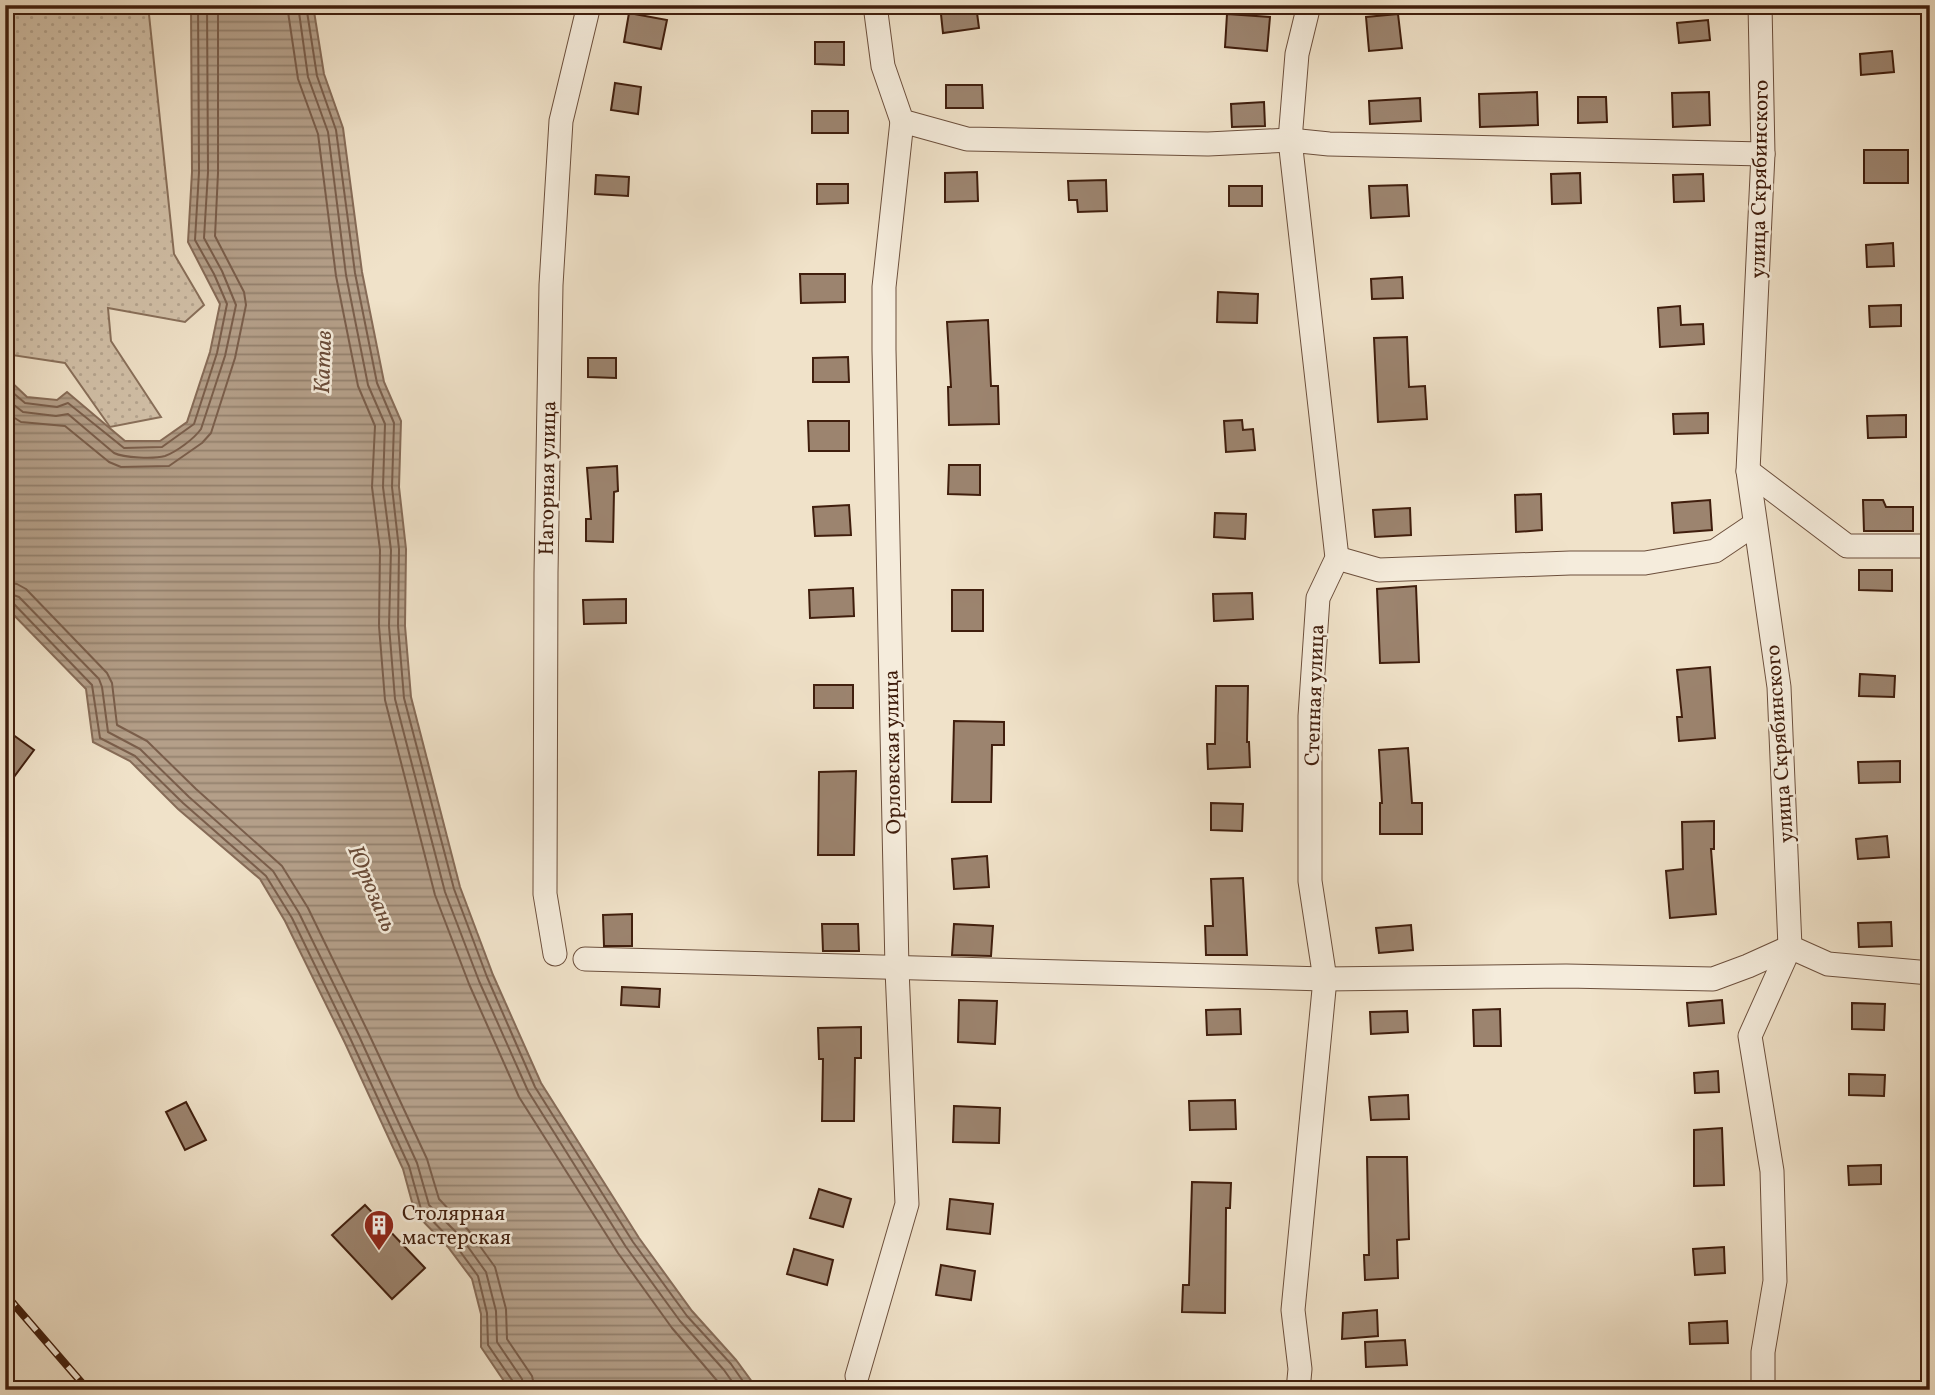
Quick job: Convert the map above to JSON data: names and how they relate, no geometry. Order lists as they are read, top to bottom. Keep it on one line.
{"streets":{"street":["улица Скрябинского","Нагорная улица","Степная улица","Орловская улица"]},"water":["Катав","Юрюзань"],"places":{"building":["Столярная мастерская"]}}
